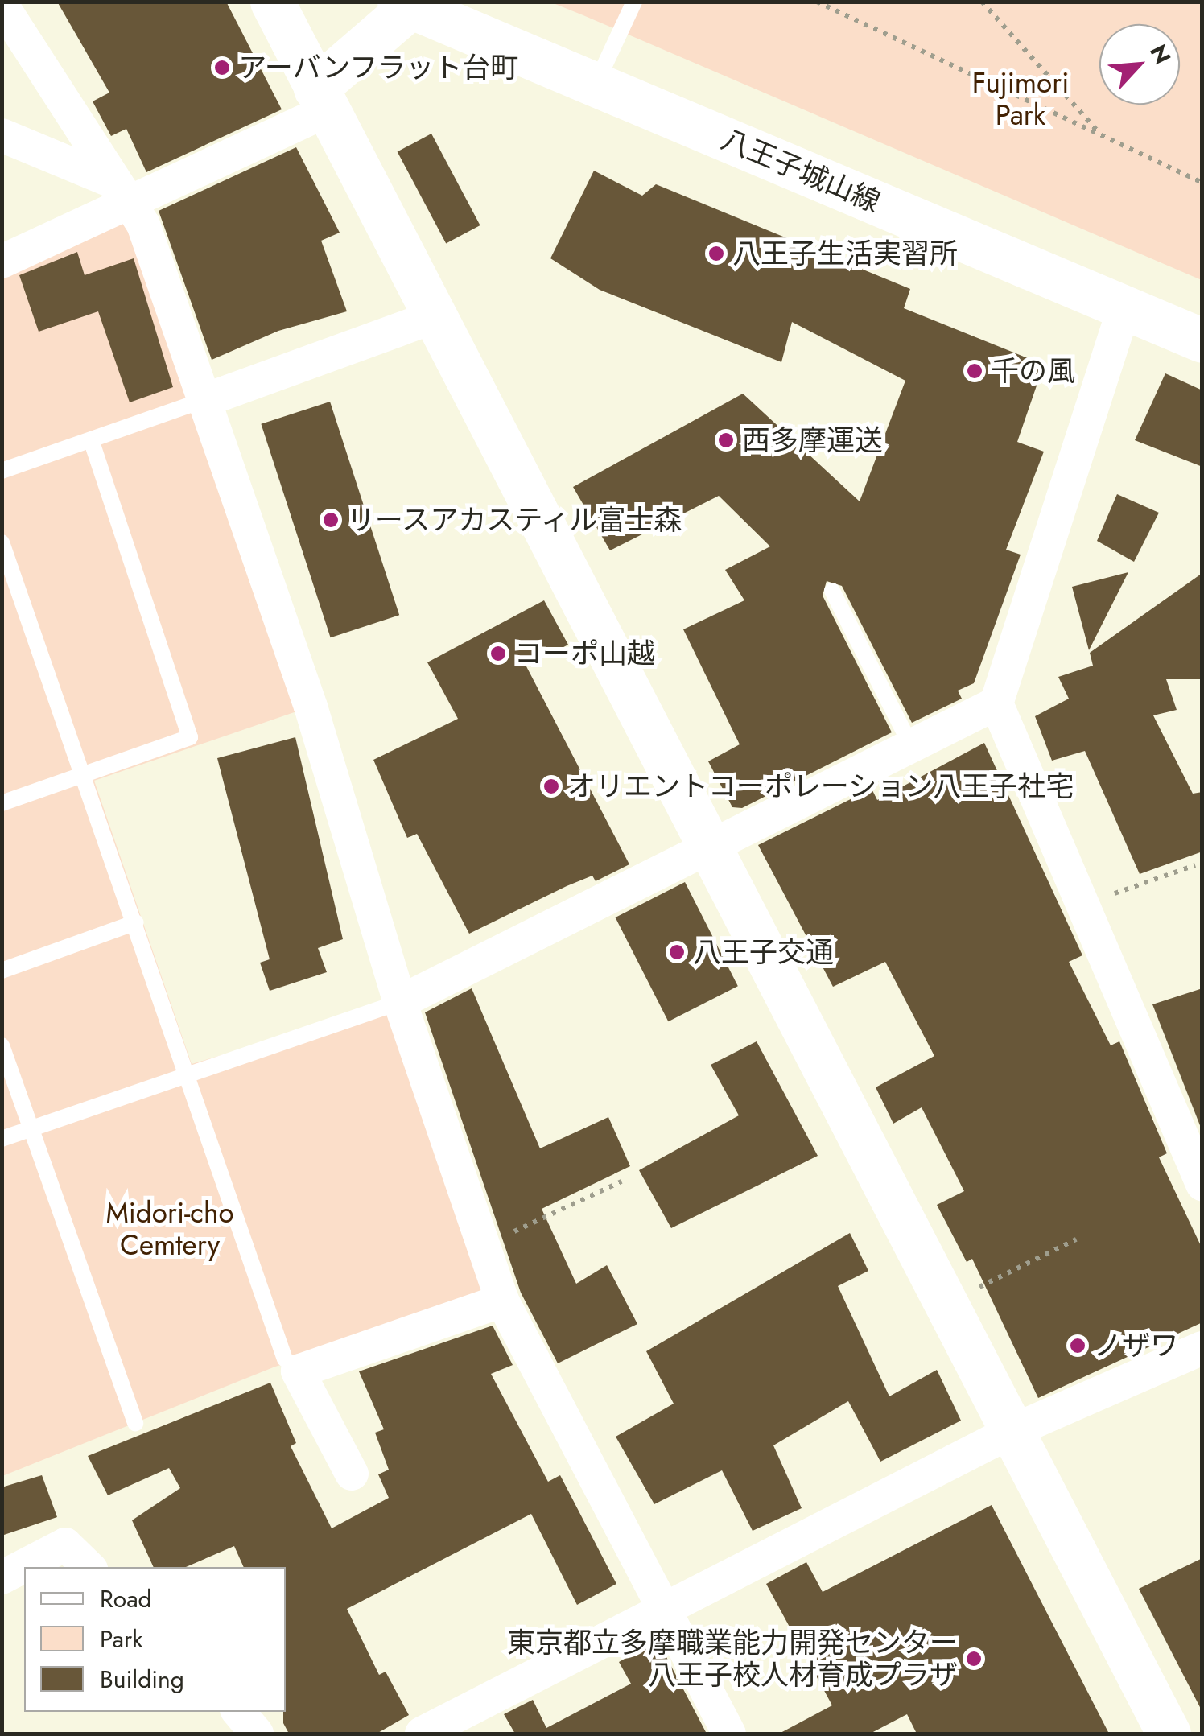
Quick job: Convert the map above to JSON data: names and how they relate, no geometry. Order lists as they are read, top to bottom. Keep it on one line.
{"streets":{"street":["八王子城山線"]},"parks":["Fujimori Park","Midori-cho Cemtery"],"places":["アーバンフラット台町","八王子生活実習所","千の風","西多摩運送","リースアカスティル富士森","コーポ山越","オリエントコーポレーション八王子社宅","八王子交通","ノザワ","東京都立多摩職業能力開発センター 八王子校人材育成プラザ"],"legend":["Road","Park","Building"],"north":"top right"}
